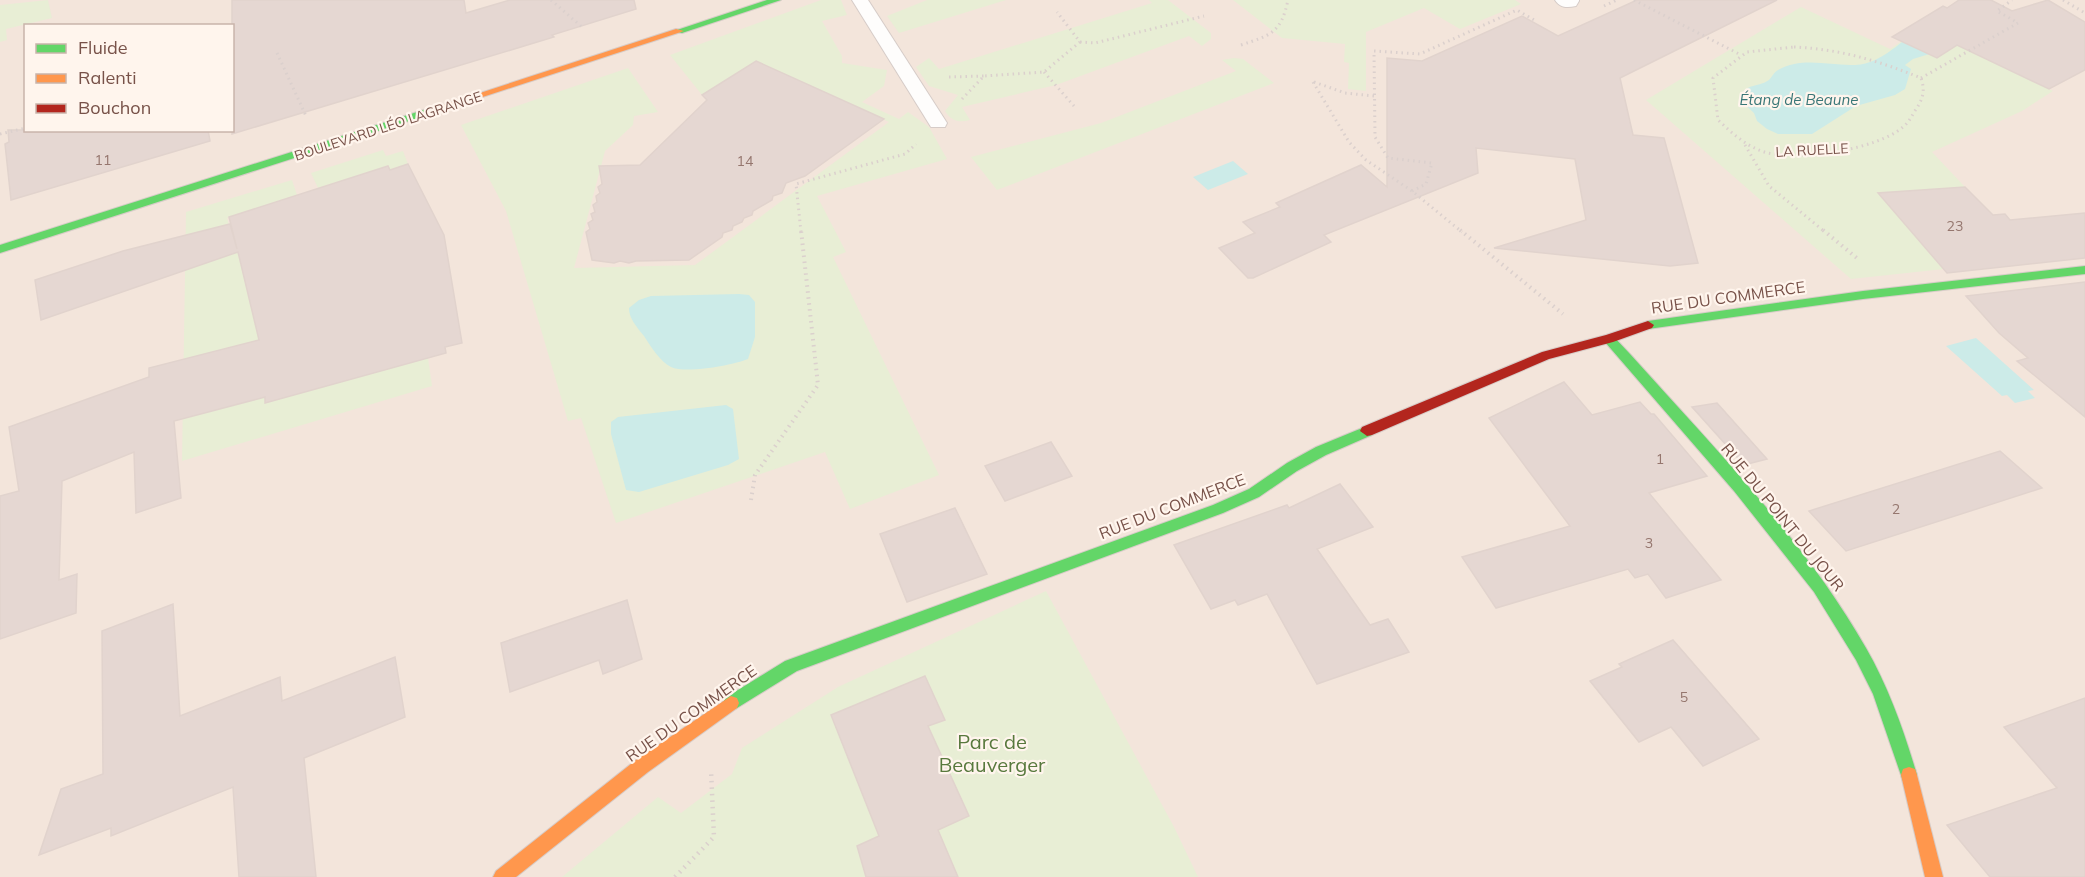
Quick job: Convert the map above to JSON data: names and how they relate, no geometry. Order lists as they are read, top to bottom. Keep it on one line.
{"streets":{"street":["BOULEVARD LÉO LAGRANGE","RUE DU COMMERCE","RUE DU POINT DU JOUR"],"path":["LA RUELLE"]},"crossings":[["RUE DU COMMERCE","RUE DU POINT DU JOUR"]],"water":["Étang de Beaune"],"parks":["Parc de Beauverger"],"house_numbers":["11","14","23","1","2","3","5"],"legend":["Fluide","Ralenti","Bouchon"]}
